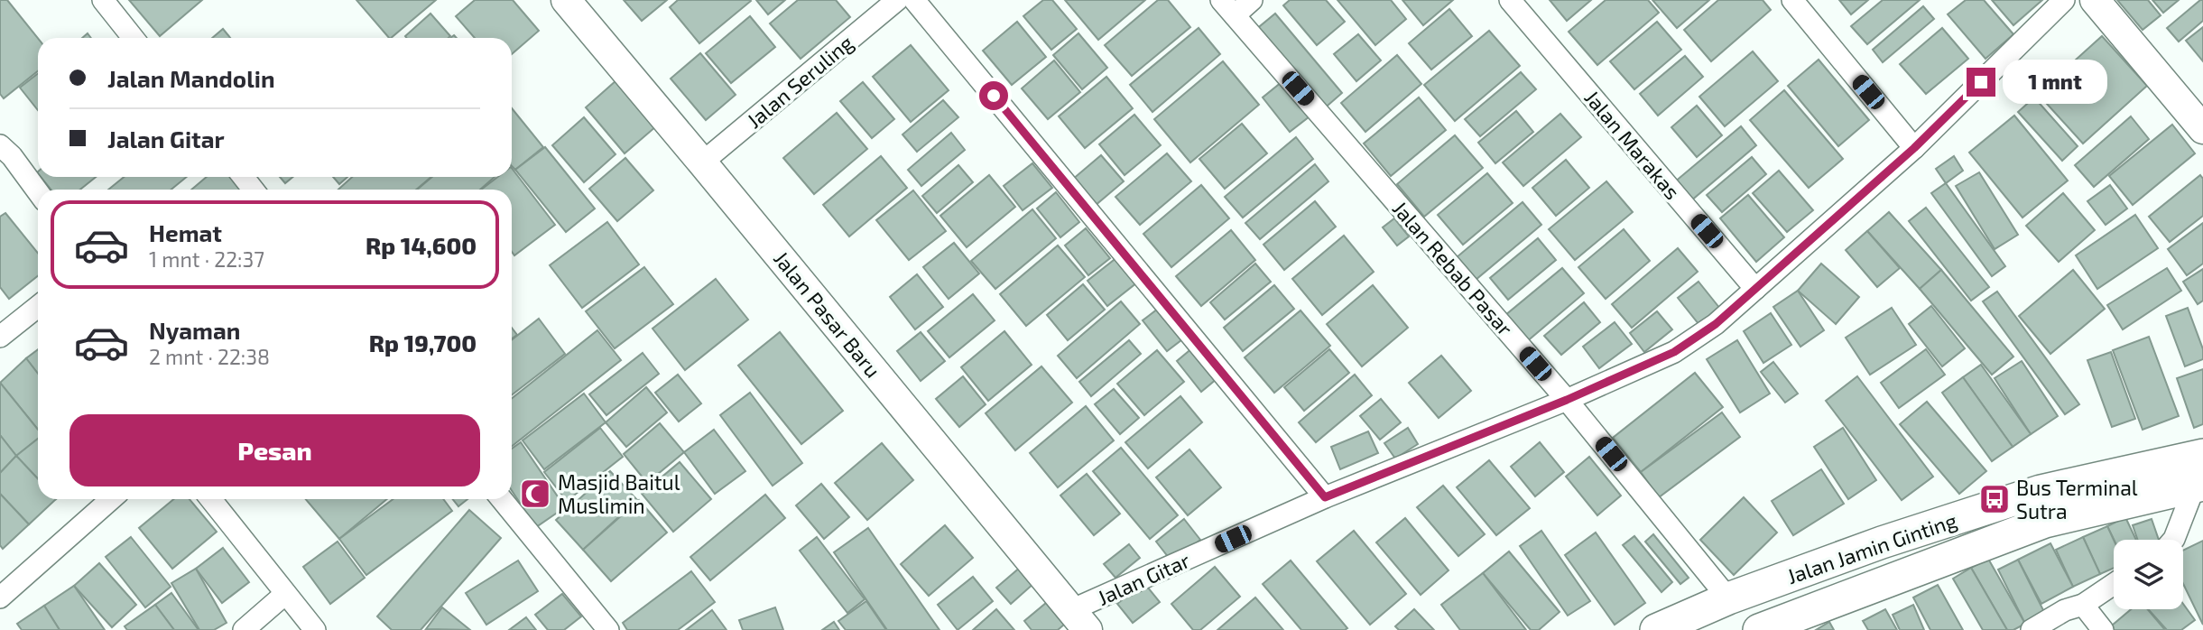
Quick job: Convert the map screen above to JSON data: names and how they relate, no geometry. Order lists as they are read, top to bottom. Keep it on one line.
{"streets":{"main road":["Jalan Jamin Ginting"],"street":["Jalan Seruling","Jalan Marakas","Jalan Rebab Pasar","Jalan Pasar Baru","Jalan Gitar"]},"crossings":[["Jalan Seruling","Jalan Pasar Baru"],["Jalan Marakas","Jalan Gitar"],["Jalan Rebab Pasar","Jalan Jamin Ginting"],["Jalan Rebab Pasar","Jalan Gitar"],["Jalan Pasar Baru","Jalan Gitar"]],"places":{"mosque":["Masjid Baitul Muslimin"],"bus stop":["Bus Terminal Sutra"]},"page":{"banner":["Jalan Mandolin","Jalan Gitar"],"bubble":"1 mnt","list":[{"name":"Hemat","note":"1 mnt · 22:37","value":"Rp 14,600"},{"name":"Nyaman","note":"2 mnt · 22:38","value":"Rp 19,700"}],"buttons":"Pesan"}}
